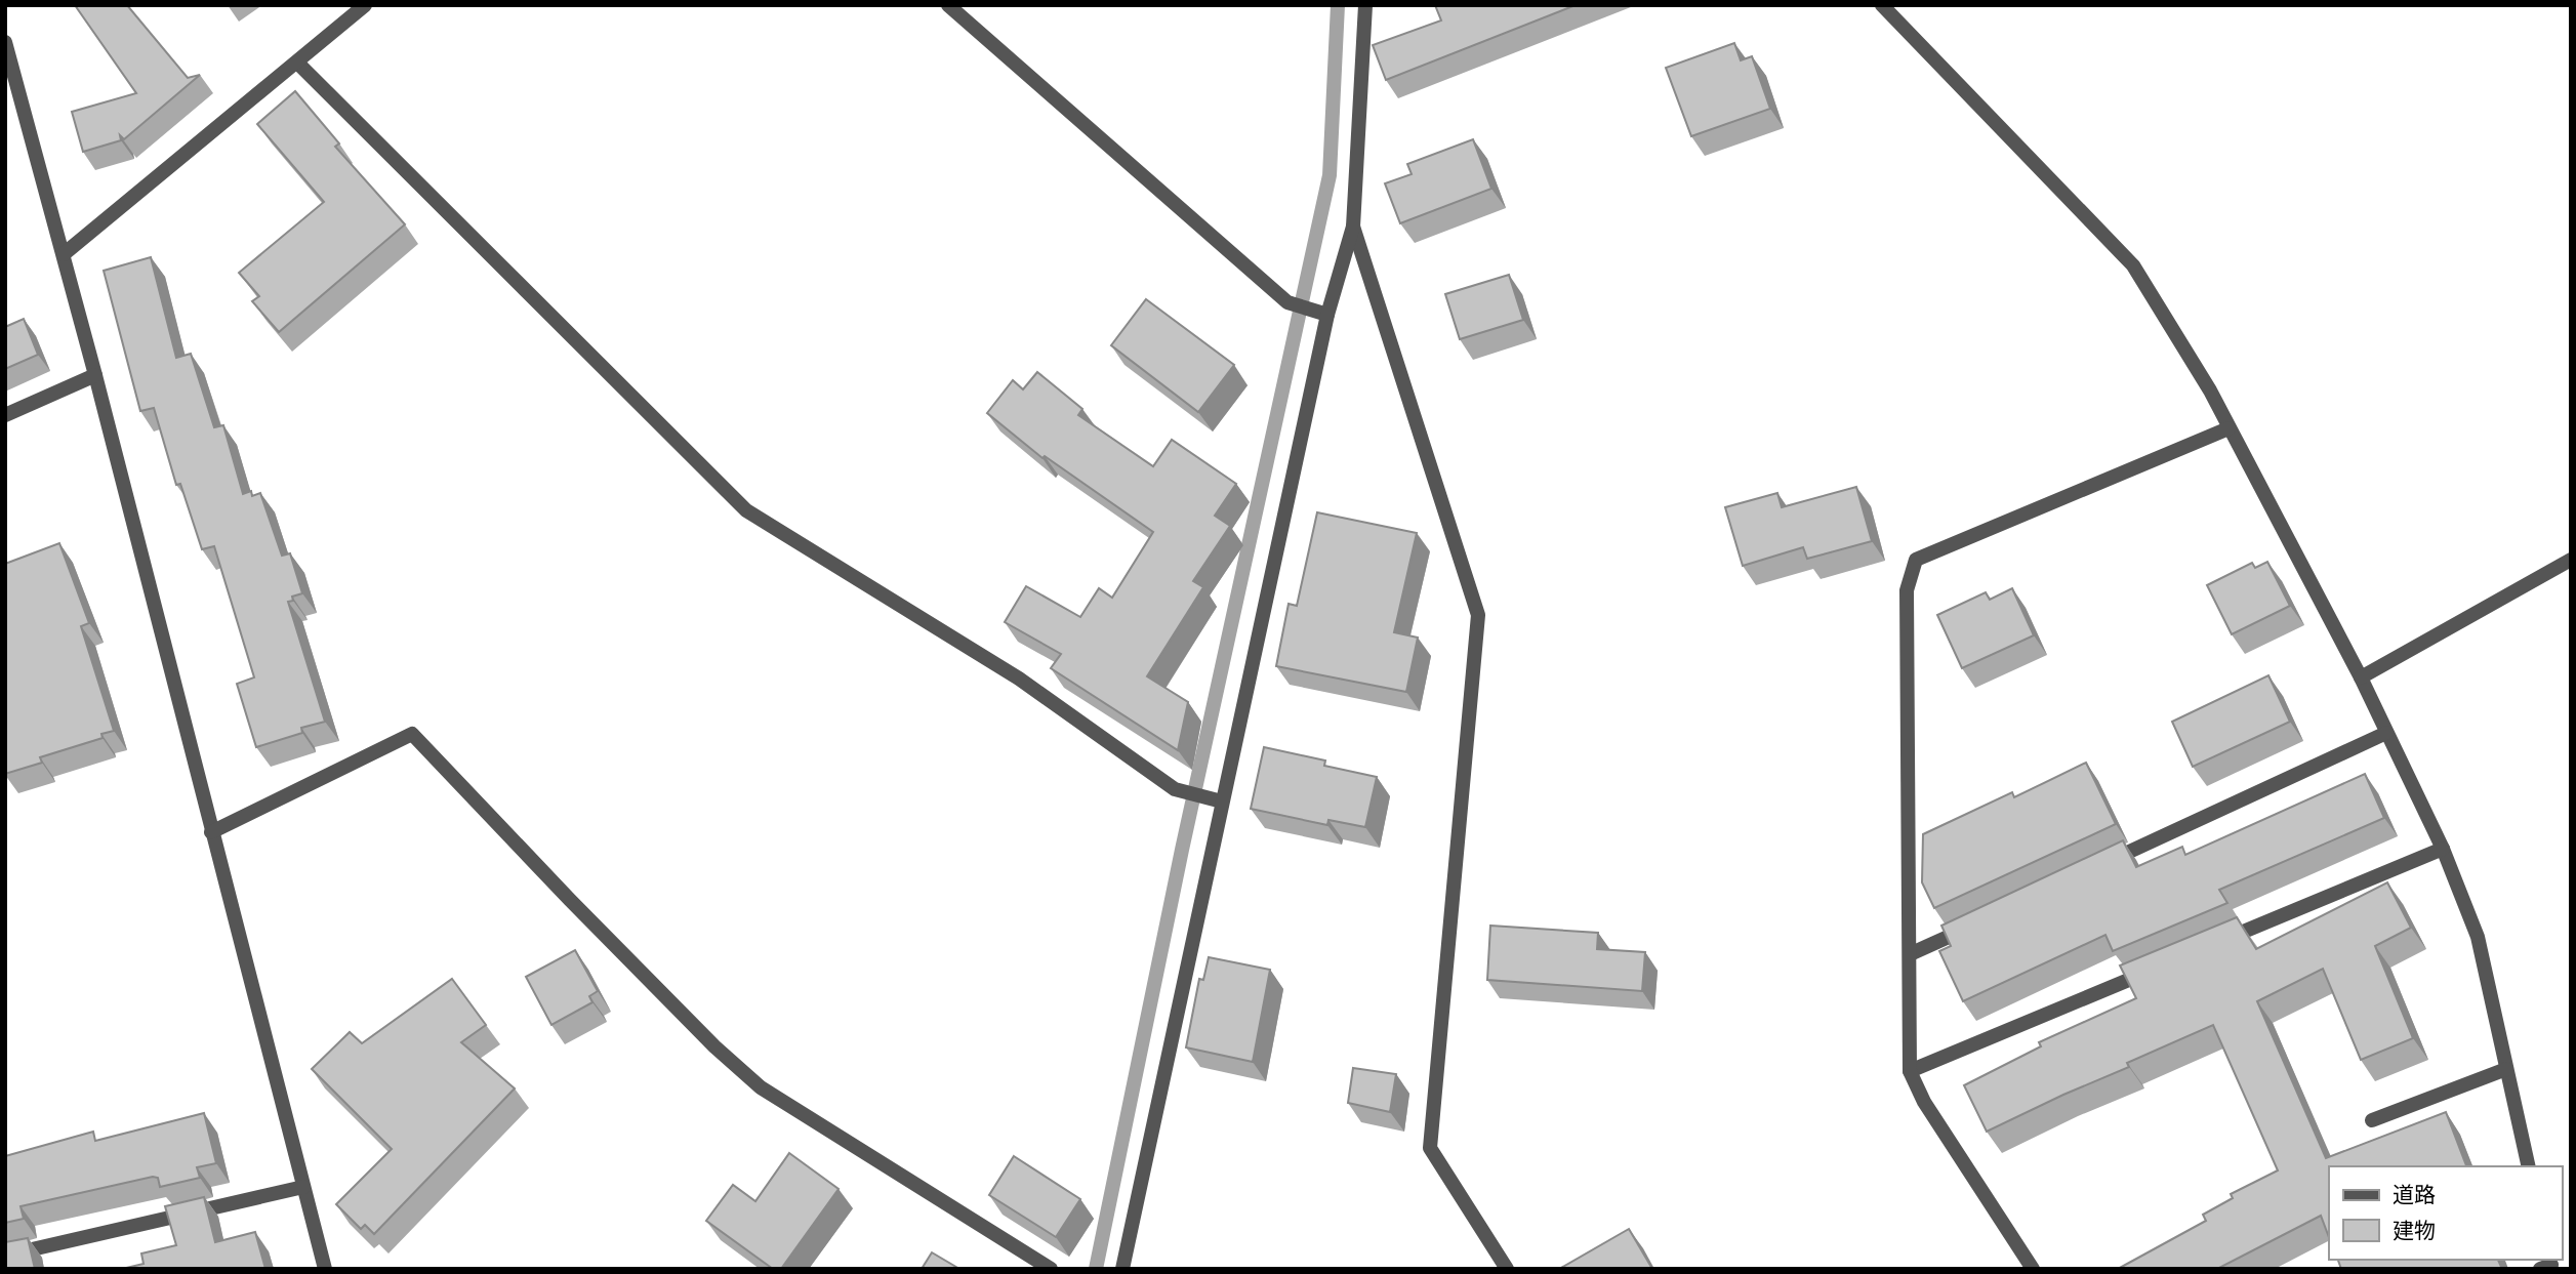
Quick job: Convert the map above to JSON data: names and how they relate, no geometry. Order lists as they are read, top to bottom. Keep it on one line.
{"legend":["道路","建物"]}
